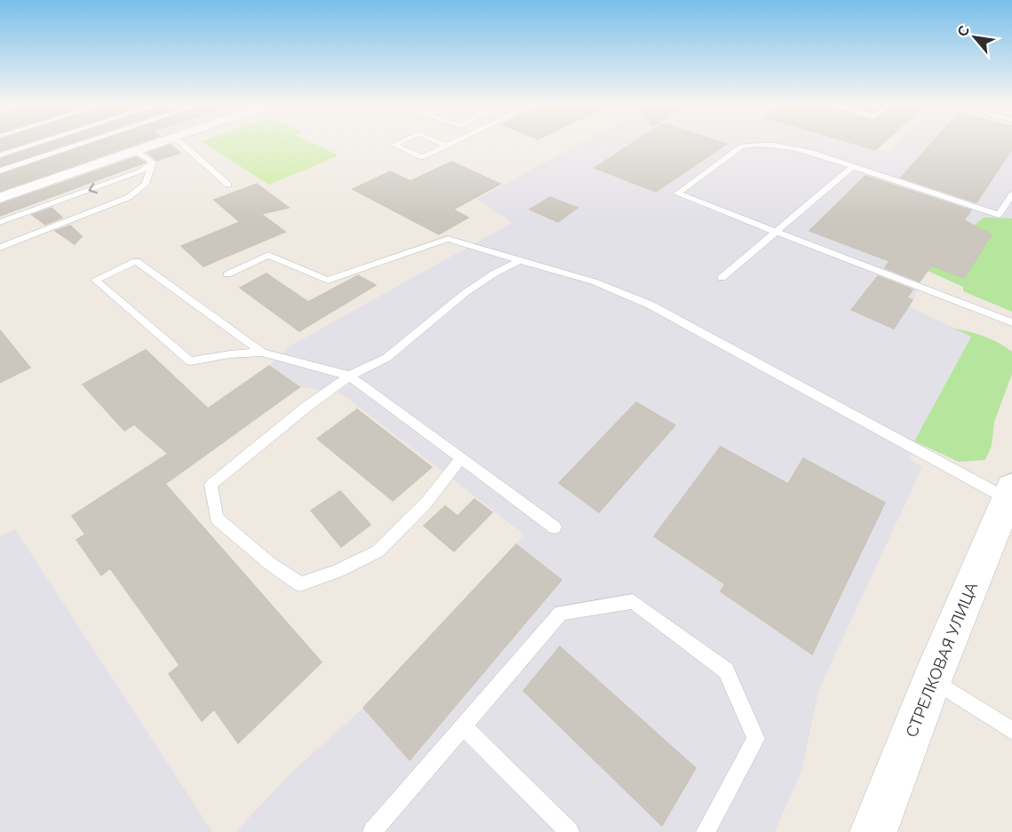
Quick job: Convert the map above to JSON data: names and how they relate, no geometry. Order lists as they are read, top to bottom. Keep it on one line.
{"streets":{"street":["СТРЕЛКОВАЯ УЛИЦА"]},"north":"top left"}
